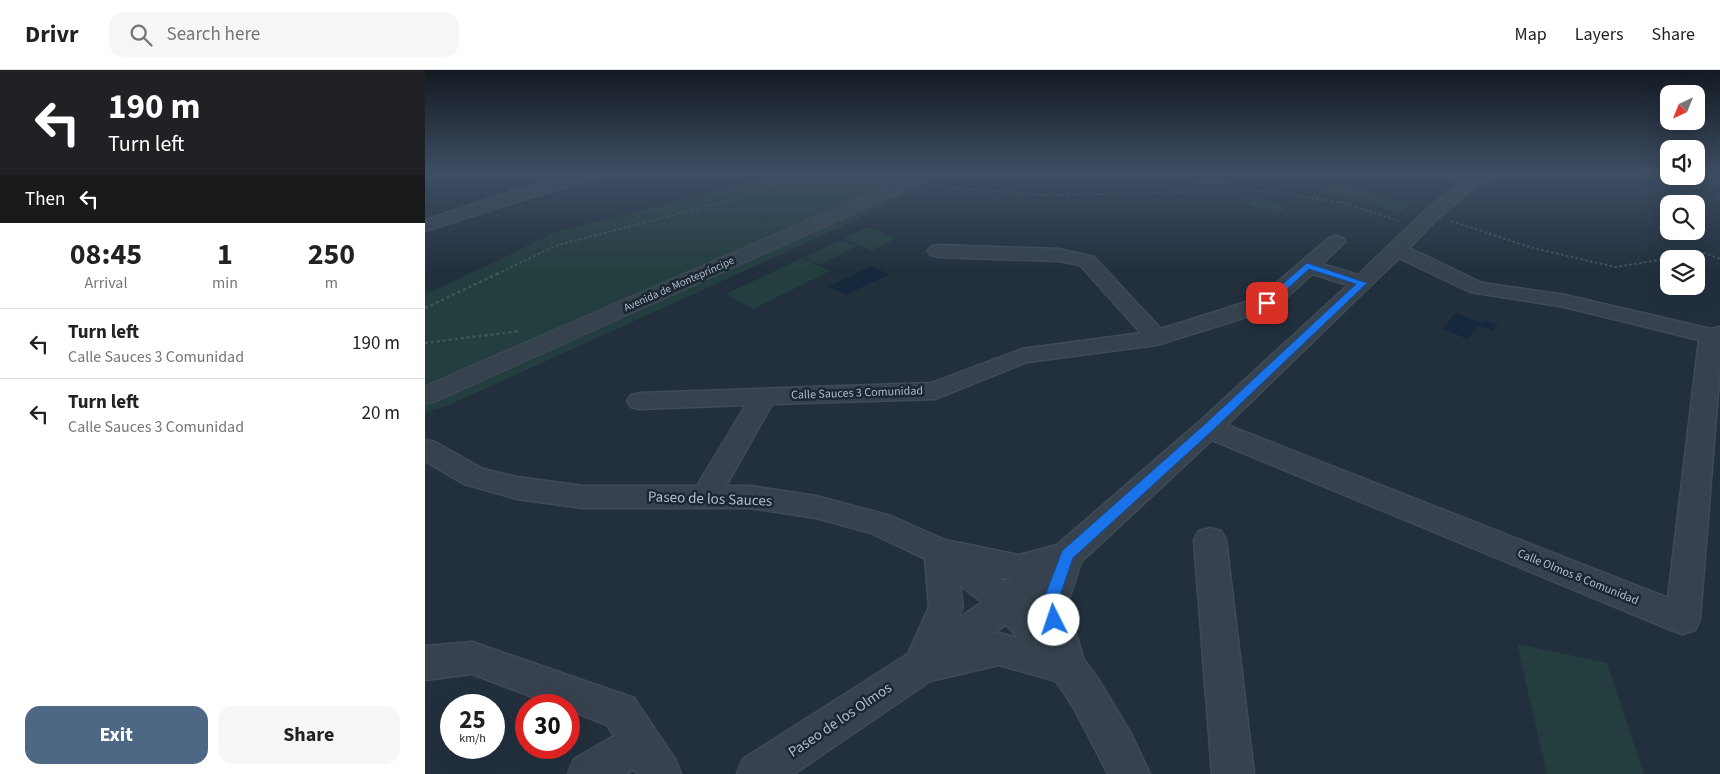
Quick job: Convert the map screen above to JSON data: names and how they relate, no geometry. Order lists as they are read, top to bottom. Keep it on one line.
{"streets":{"street":["Avenida de Montepríncipe","Calle Sauces 3 Comunidad","Paseo de los Sauces","Calle Olmos 8 Comunidad","Paseo de los Olmos"]},"crossings":[["Paseo de los Sauces","Paseo de los Olmos"],["Calle Olmos 8 Comunidad","Paseo de los Olmos"]],"north":"bottom left","page":{"header":"Drivr","search":"Search here","nav":["Map","Layers","Share"],"turn":["190 m","Turn left"],"then":"Then","eta":["08:45","Arrival","1","min","250","m"],"list":[{"name":"Turn left","note":"Calle Sauces 3 Comunidad","value":"190 m"},{"name":"Turn left","note":"Calle Sauces 3 Comunidad","value":"20 m"}],"speed":"25 km/h","limit":"30","buttons":["Exit","Share"]}}
